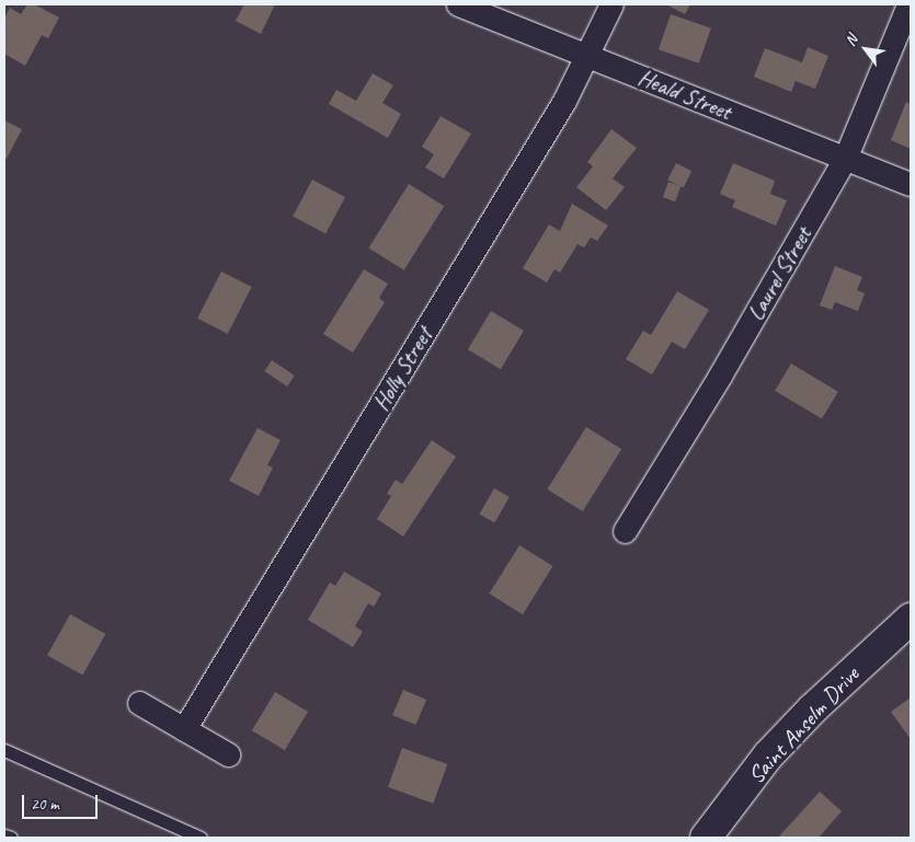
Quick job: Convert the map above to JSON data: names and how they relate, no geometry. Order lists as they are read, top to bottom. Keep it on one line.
{"streets":{"street":["Heald Street","Laurel Street","Holly Street","Saint Anselm Drive"]},"crossings":[["Heald Street","Laurel Street"],["Heald Street","Holly Street"]],"scale_bar":"20 m","north":"top left"}
